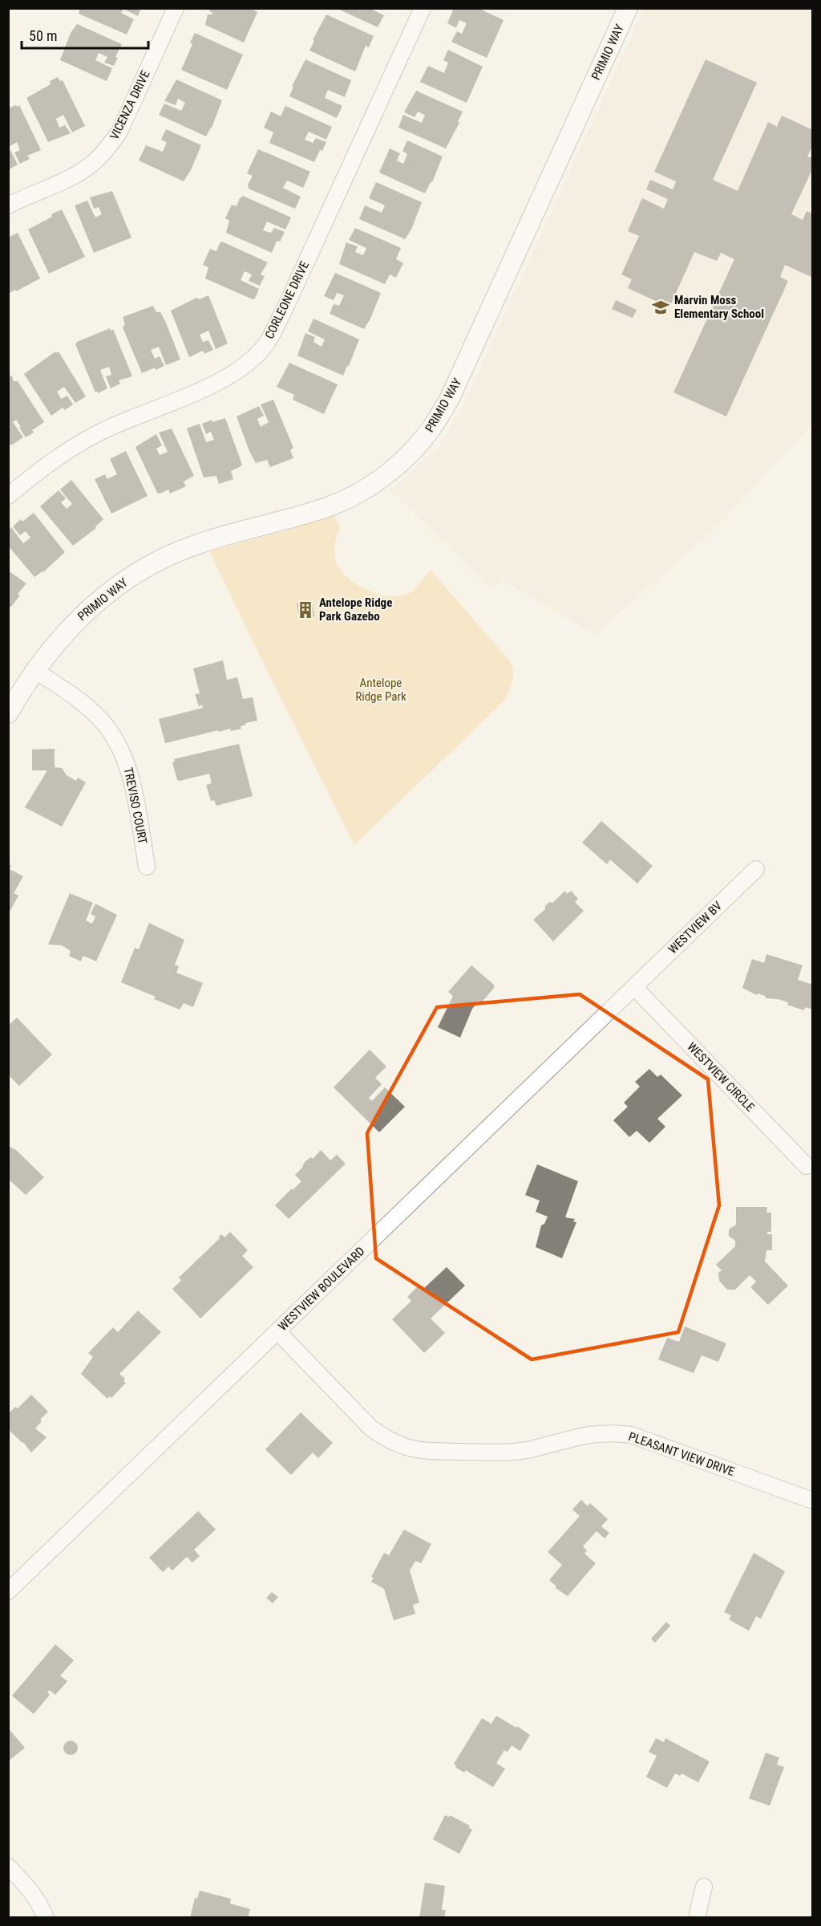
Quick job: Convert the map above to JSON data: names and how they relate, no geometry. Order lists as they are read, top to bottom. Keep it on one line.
{"streets":{"street":["PRIMIO WAY","VICENZA DRIVE","CORLEONE DRIVE","TREVISO COURT","WESTVIEW BV","WESTVIEW CIRCLE","WESTVIEW BOULEVARD","PLEASANT VIEW DRIVE"]},"crossings":[["PRIMIO WAY","TREVISO COURT"],["WESTVIEW BV","WESTVIEW CIRCLE"],["WESTVIEW BV","WESTVIEW BOULEVARD"],["WESTVIEW CIRCLE","WESTVIEW BOULEVARD"],["WESTVIEW BOULEVARD","PLEASANT VIEW DRIVE"]],"parks":["Antelope Ridge Park"],"places":{"school or university":["Marvin Moss Elementary School"],"building":["Antelope Ridge Park Gazebo"]},"scale_bar":"50 m"}
